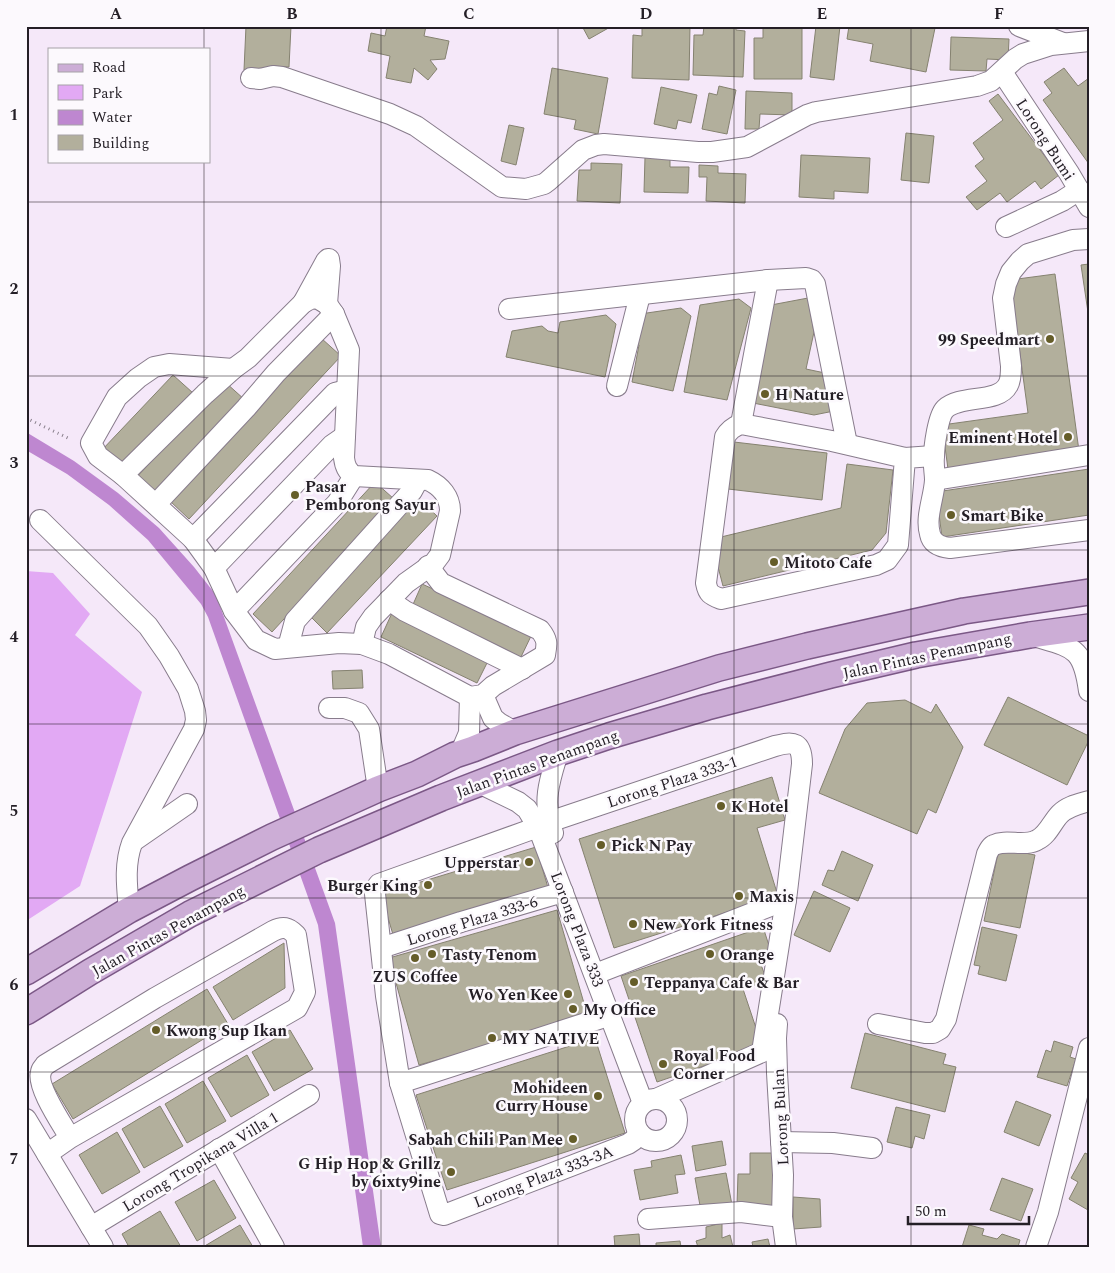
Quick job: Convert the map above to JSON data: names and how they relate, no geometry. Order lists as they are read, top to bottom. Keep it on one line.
{"streets":{"main road":["Jalan Pintas Penampang"],"street":["Lorong Bumi","Lorong Plaza 333-1","Lorong Plaza 333-6","Lorong Plaza 333","Lorong Bulan","Lorong Tropikana Villa 1","Lorong Plaza 333-3A"]},"crossings":[["Jalan Pintas Penampang","Lorong Plaza 333"],["Lorong Plaza 333-1","Lorong Plaza 333-6"],["Lorong Plaza 333-1","Lorong Plaza 333"],["Lorong Plaza 333-1","Lorong Plaza 333-3A"],["Lorong Plaza 333-6","Lorong Plaza 333"],["Lorong Plaza 333","Lorong Plaza 333-3A"]],"places":["99 Speedmart","H Nature","Eminent Hotel","Pasar Pemborong Sayur","Smart Bike","Mitoto Cafe","K Hotel","Pick N Pay","Upperstar","Burger King","Maxis","New York Fitness","Tasty Tenom","Orange","ZUS Coffee","Teppanya Cafe & Bar","Wo Yen Kee","My Office","Kwong Sup Ikan","MY NATIVE","Royal Food Corner","Mohideen Curry House","Sabah Chili Pan Mee","G Hip Hop & Grillz by 6ixty9ine"],"legend":["Road","Park","Water","Building"],"scale_bar":"50 m","grid":{"columns":["A","B","C","D","E","F"],"rows":["1","2","3","4","5","6","7"]}}
